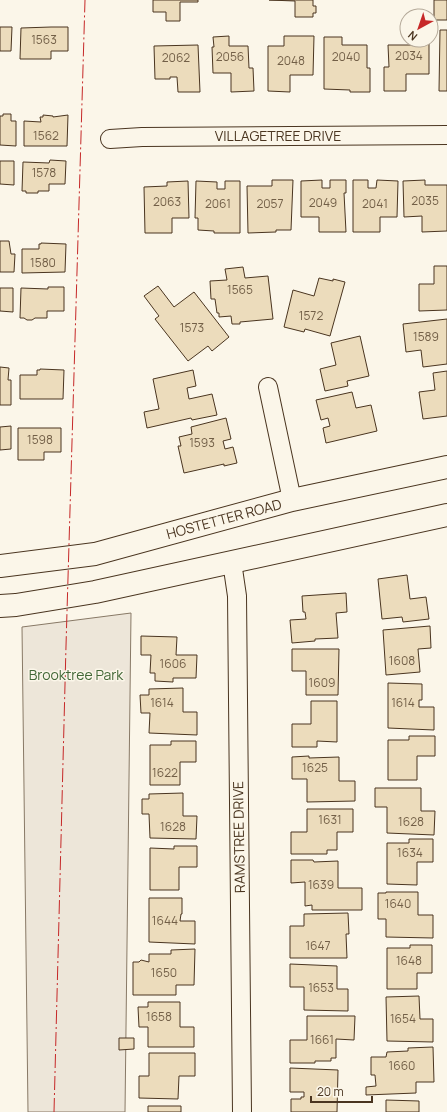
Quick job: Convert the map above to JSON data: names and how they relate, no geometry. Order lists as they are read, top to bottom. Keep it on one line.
{"streets":{"main road":["HOSTETTER ROAD"],"street":["VILLAGETREE DRIVE","RAMSTREE DRIVE"]},"parks":["Brooktree Park"],"house_numbers":["1563","2034","2056","2040","2062","2048","1562","1578","2035","2063","2049","2061","2057","2041","1580","1565","1572","1573","1589","1598","1593","1608","1606","1609","1614","1614","1625","1622","1631","1628","1628","1634","1639","1640","1644","1647","1648","1650","1653","1658","1654","1661","1660"],"scale_bar":"20 m","north":"bottom left"}
